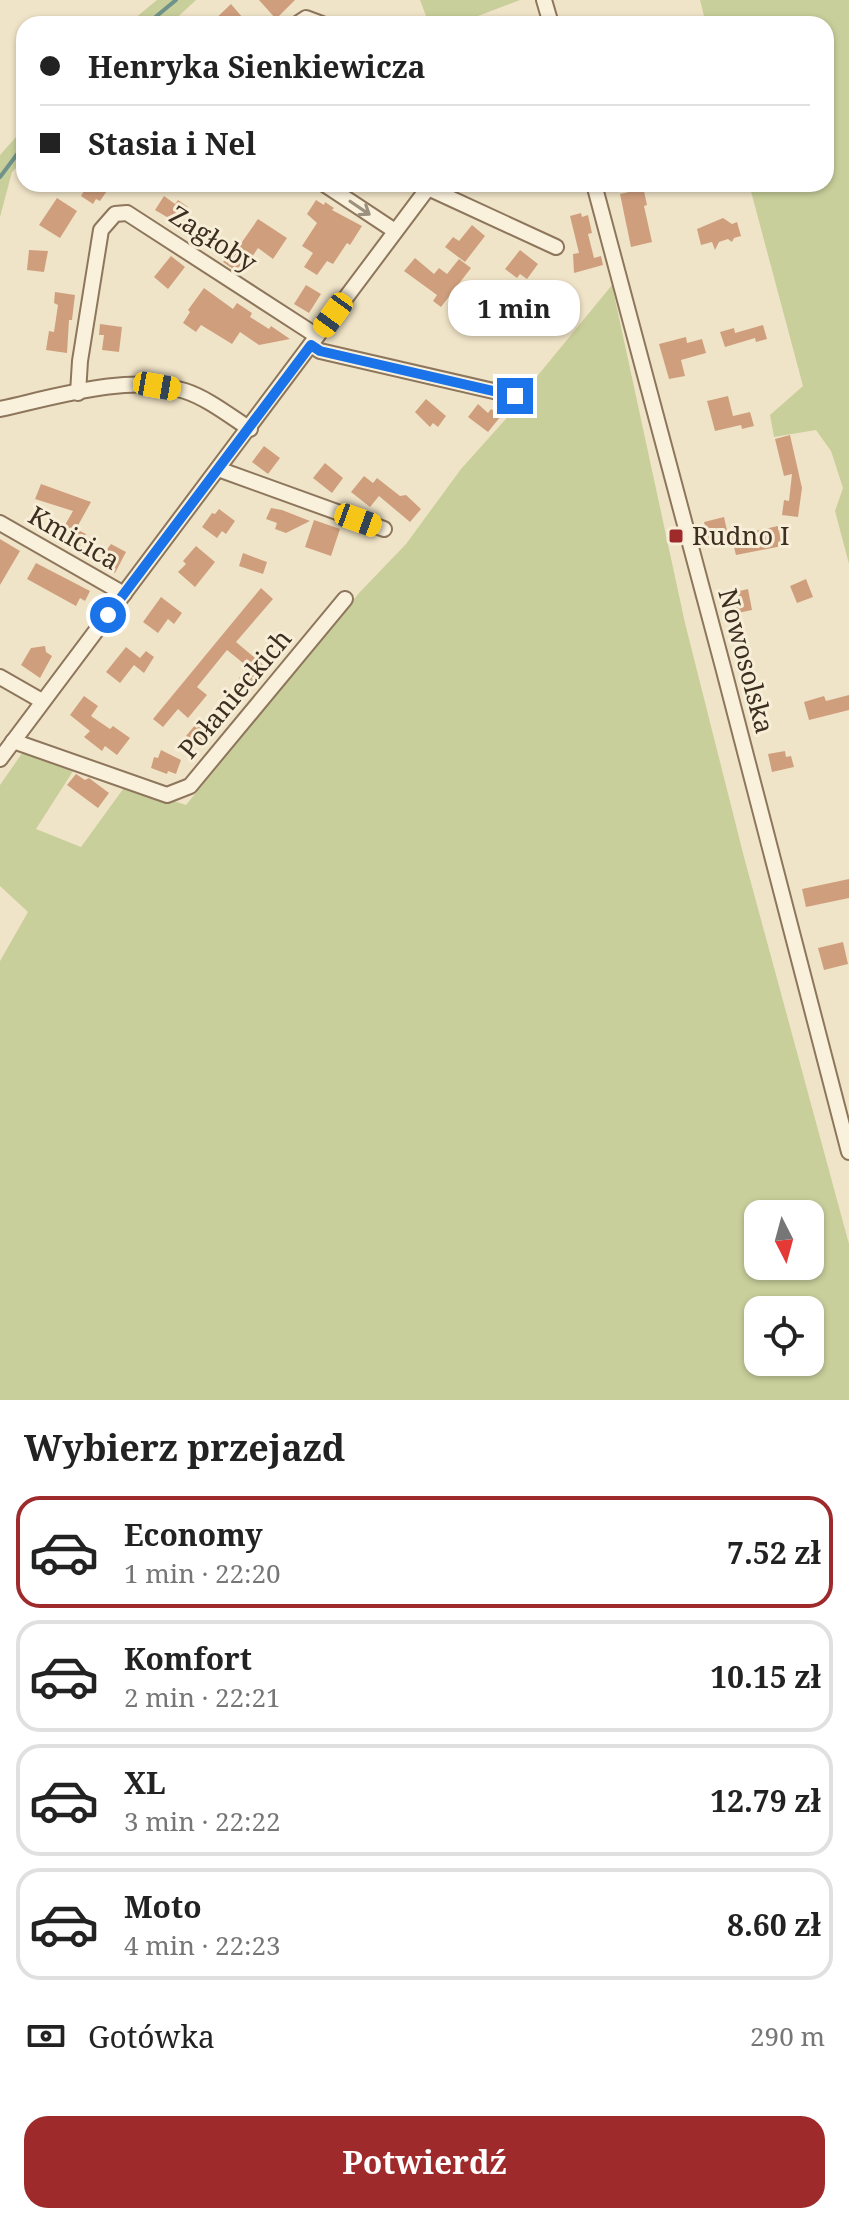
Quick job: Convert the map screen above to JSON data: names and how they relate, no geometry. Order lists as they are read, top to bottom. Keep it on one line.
{"streets":{"street":["Zagłoby","Kmicica","Nowosolska","Połanieckich"]},"places":{"transit":["Rudno I"]},"north":"bottom","page":{"banner":["Henryka Sienkiewicza","Stasia i Nel"],"bubble":"1 min","heading":"Wybierz przejazd","list":[{"name":"Economy","note":"1 min · 22:20","value":"7.52 zł"},{"name":"Komfort","note":"2 min · 22:21","value":"10.15 zł"},{"name":"XL","note":"3 min · 22:22","value":"12.79 zł"},{"name":"Moto","note":"4 min · 22:23","value":"8.60 zł"}],"pay":["Gotówka","290 m"],"buttons":"Potwierdź"}}
